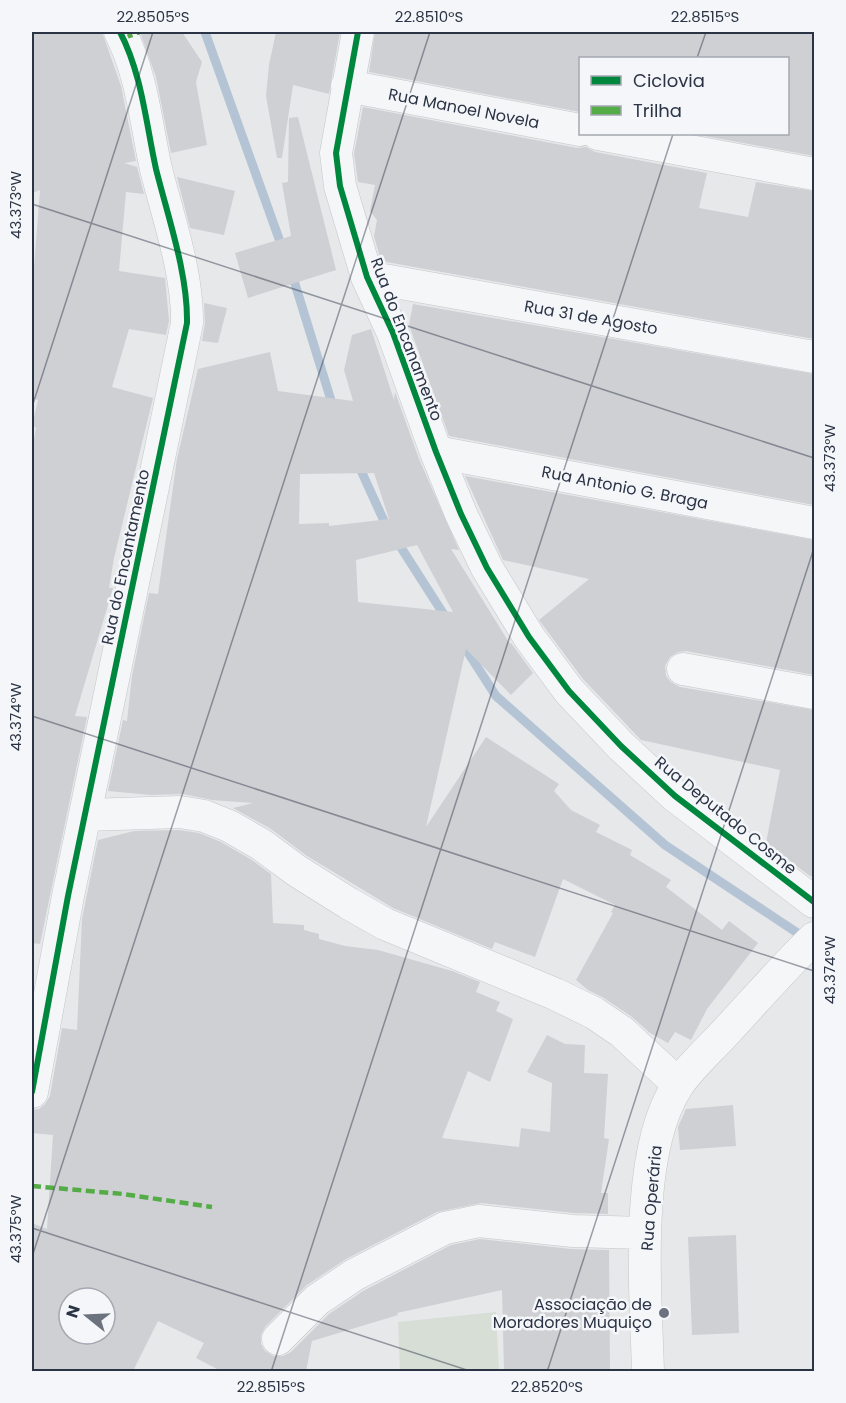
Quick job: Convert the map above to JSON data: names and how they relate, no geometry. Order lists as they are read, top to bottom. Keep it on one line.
{"streets":{"street":["Rua Manoel Novela","Rua 31 de Agosto","Rua do Encanamento","Rua Antonio G. Braga","Rua do Encantamento","Rua Deputado Cosme","Rua Operária"]},"crossings":[["Rua Manoel Novela","Rua do Encanamento"],["Rua 31 de Agosto","Rua do Encanamento"],["Rua do Encanamento","Rua Antonio G. Braga"],["Rua do Encanamento","Rua Deputado Cosme"]],"places":["Associação de Moradores Muquiço"],"legend":["Ciclovia","Trilha"],"north":"left","coordinates":["22.8505°S","22.8510°S","22.8515°S","43.373°W","43.374°W","43.375°W","22.8520°S"]}
